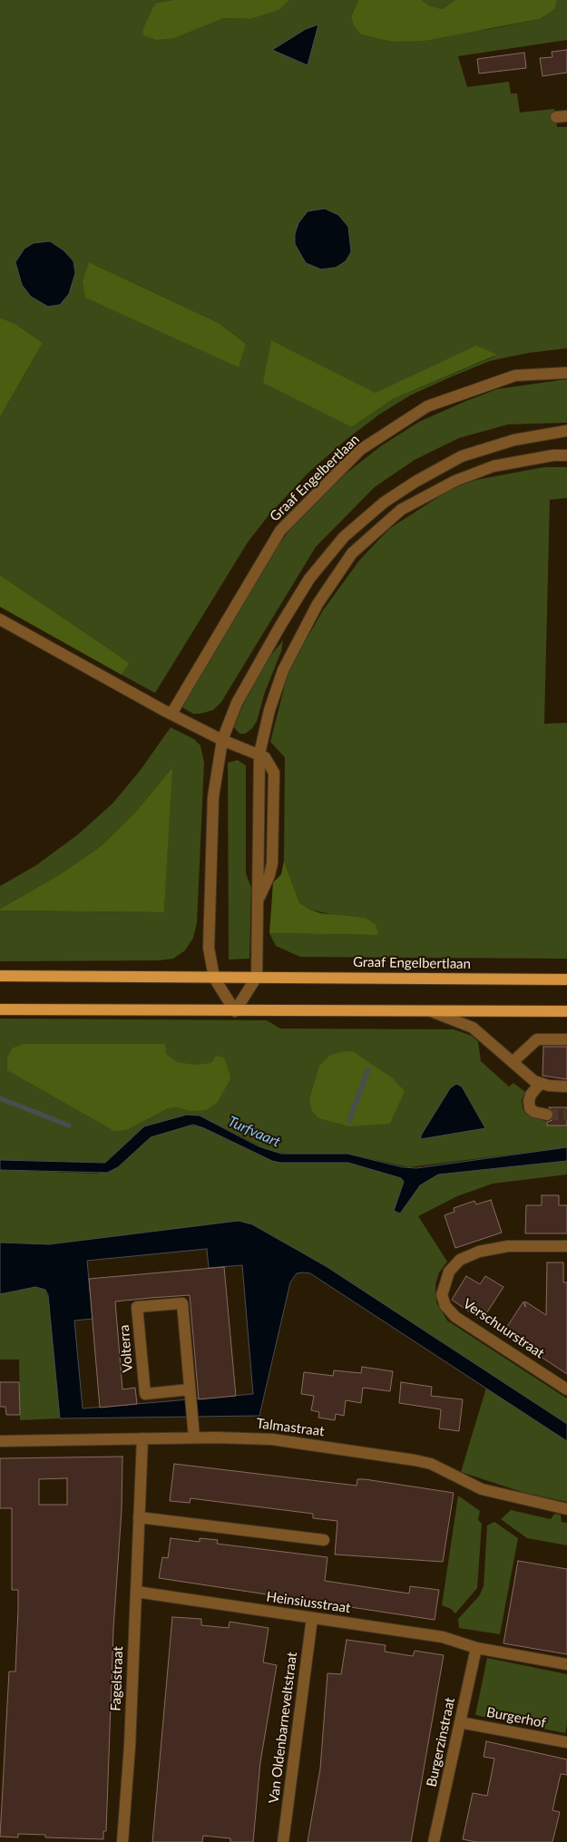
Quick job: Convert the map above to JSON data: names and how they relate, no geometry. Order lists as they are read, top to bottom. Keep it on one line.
{"streets":{"main road":["Graaf Engelbertlaan"],"street":["Verschuurstraat","Volterra","Talmastraat","Heinsiusstraat","Fagelstraat","Burgerhof","Van Oldenbarneveltstraat","Burgerzinstraat"]},"crossings":[["Volterra","Talmastraat"],["Talmastraat","Fagelstraat"],["Heinsiusstraat","Fagelstraat"],["Heinsiusstraat","Van Oldenbarneveltstraat"],["Heinsiusstraat","Burgerzinstraat"],["Burgerhof","Burgerzinstraat"]],"water":["Turfvaart"]}
